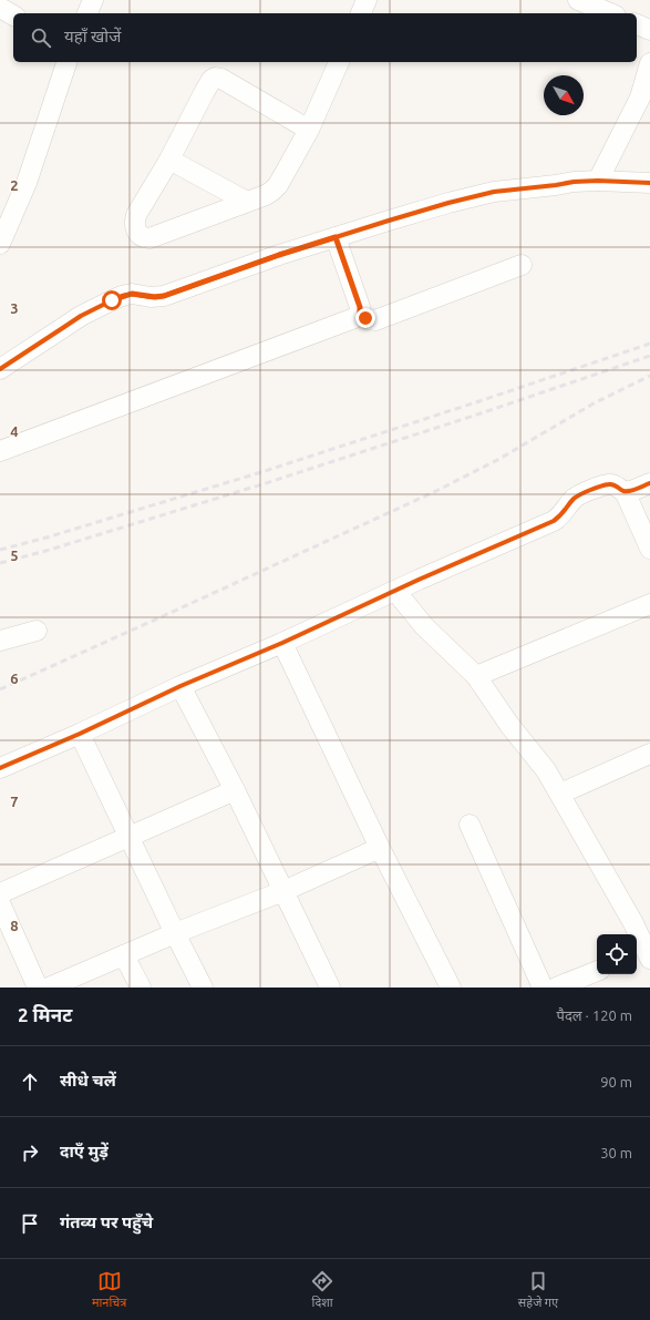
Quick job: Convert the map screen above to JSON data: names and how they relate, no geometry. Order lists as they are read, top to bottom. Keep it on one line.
{"north":"bottom right","page":{"search":"यहाँ खोजें","heading":["2 मिनट","पैदल · 120 m"],"list":[["सीधे चलें","90 m"],["दाएँ मुड़ें","30 m"],"गंतव्य पर पहुँचे"],"nav":["मानचित्र","दिशा","सहेजे गए"]},"grid":{"rows":["2","3","4","5","6","7","8"]}}
